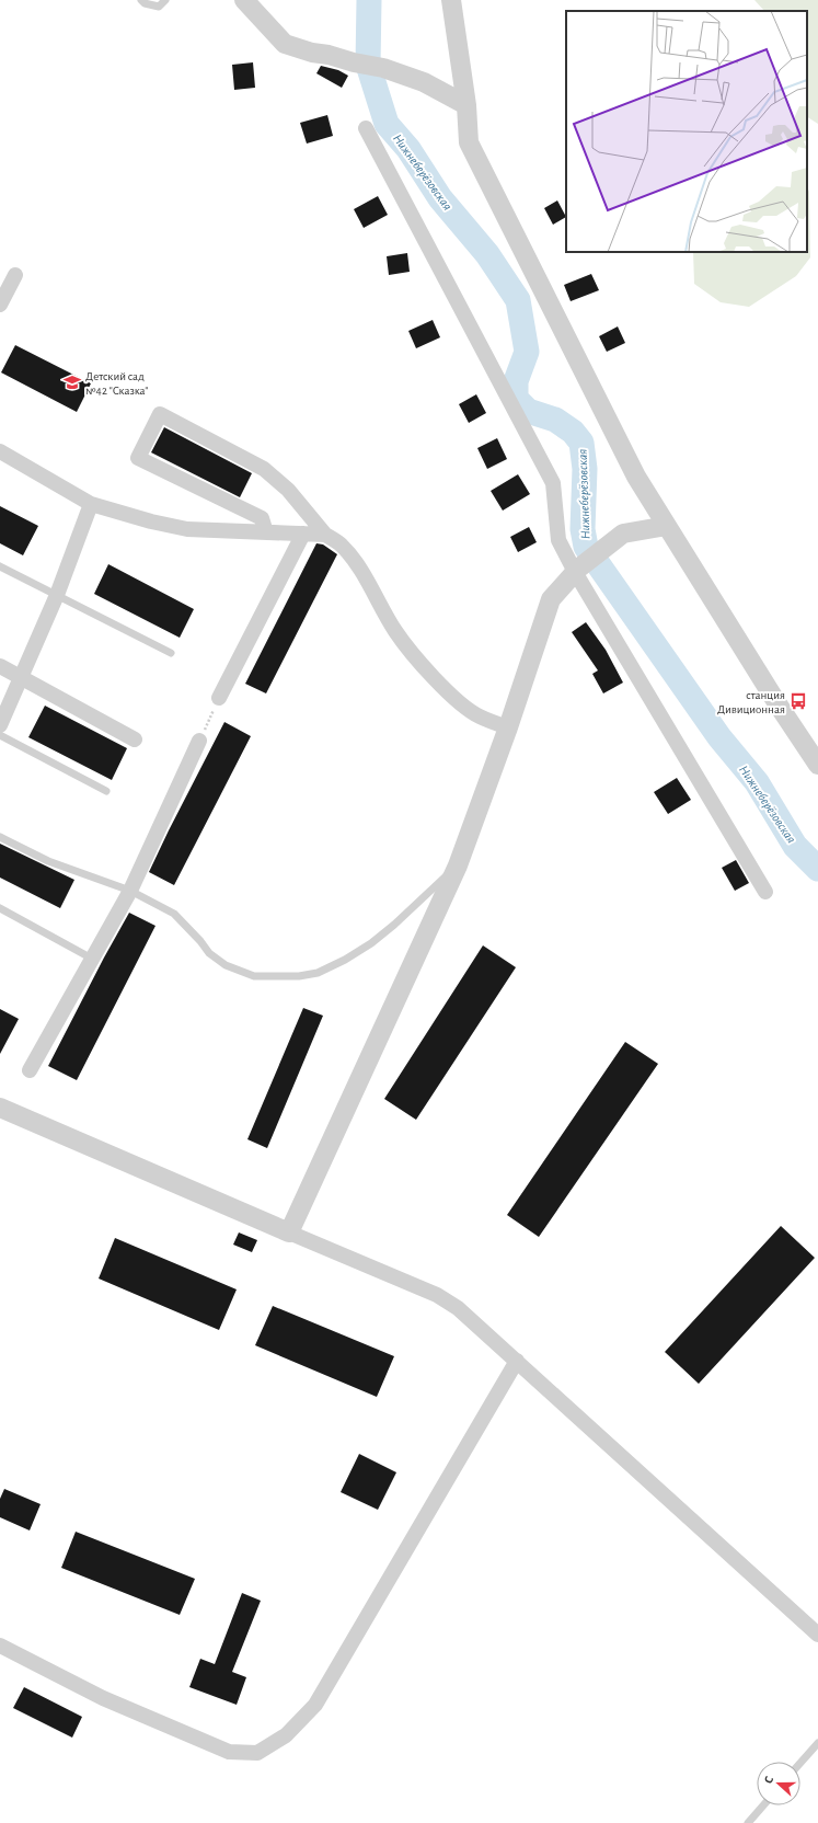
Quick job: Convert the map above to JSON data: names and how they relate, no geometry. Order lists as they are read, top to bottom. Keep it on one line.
{"water":["Нижнеберёзовская"],"places":{"school or university":["Детский сад №42 \"Сказка\""],"bus stop":["станция Дивиционная"]},"north":"left"}
